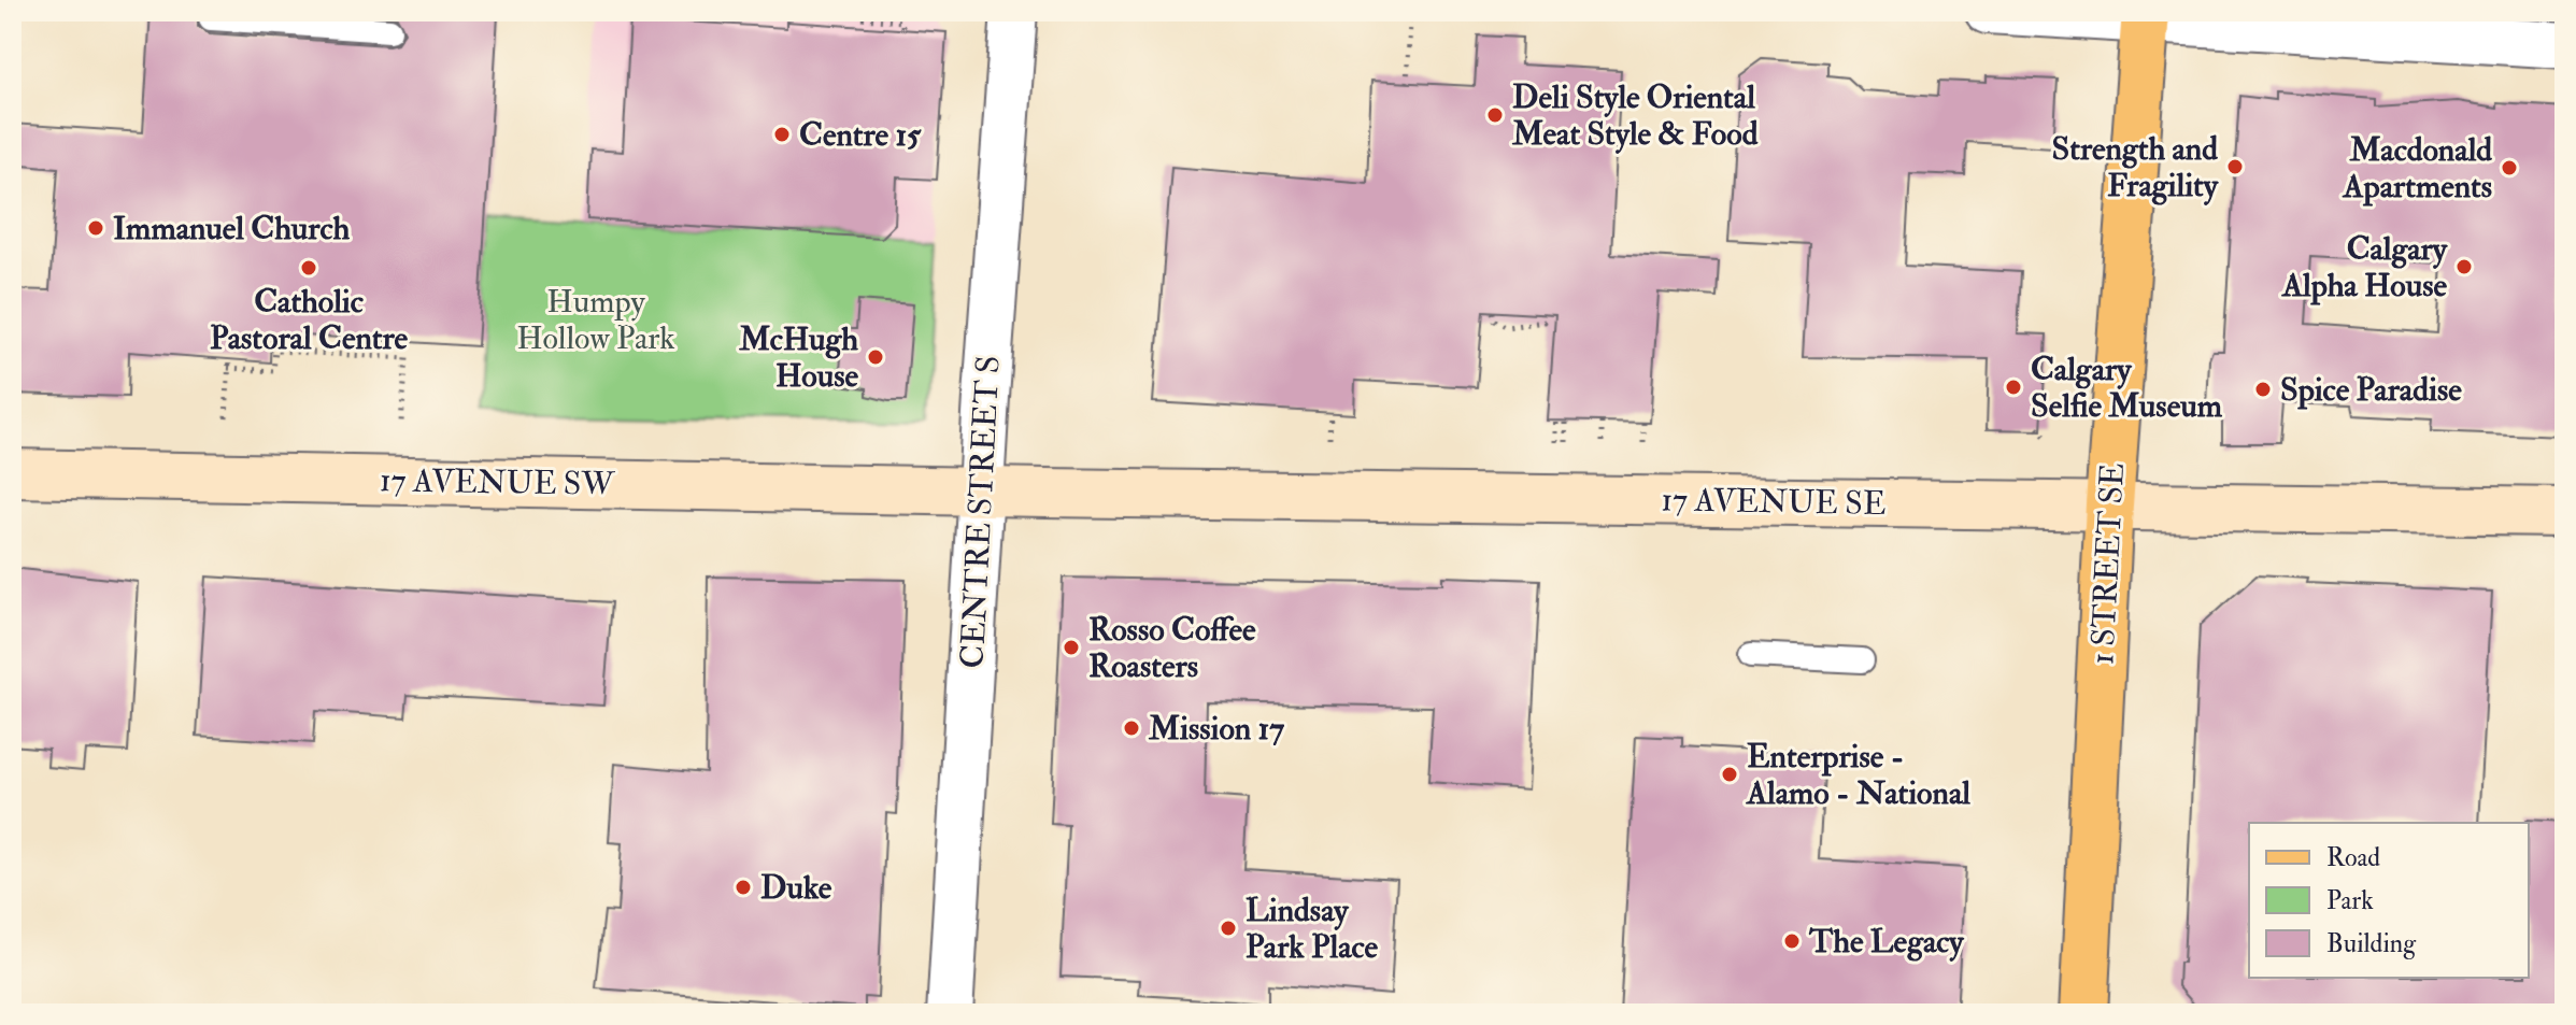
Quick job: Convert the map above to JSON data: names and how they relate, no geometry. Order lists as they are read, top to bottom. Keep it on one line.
{"streets":{"main road":["17 AVENUE SW","17 AVENUE SE","1 STREET SE"],"street":["CENTRE STREET S"]},"crossings":[["17 AVENUE SW","17 AVENUE SE"],["17 AVENUE SW","CENTRE STREET S"],["17 AVENUE SE","CENTRE STREET S"],["17 AVENUE SE","1 STREET SE"]],"parks":["Humpy Hollow Park"],"places":["Deli Style Oriental Meat Style & Food","Centre 15","Strength and Fragility","Macdonald Apartments","Immanuel Church","Calgary Alpha House","Catholic Pastoral Centre","McHugh House","Calgary Selfie Museum","Spice Paradise","Rosso Coffee Roasters","Mission 17","Enterprise - Alamo - National","Duke","Lindsay Park Place","The Legacy"],"legend":["Road","Park","Building"]}
